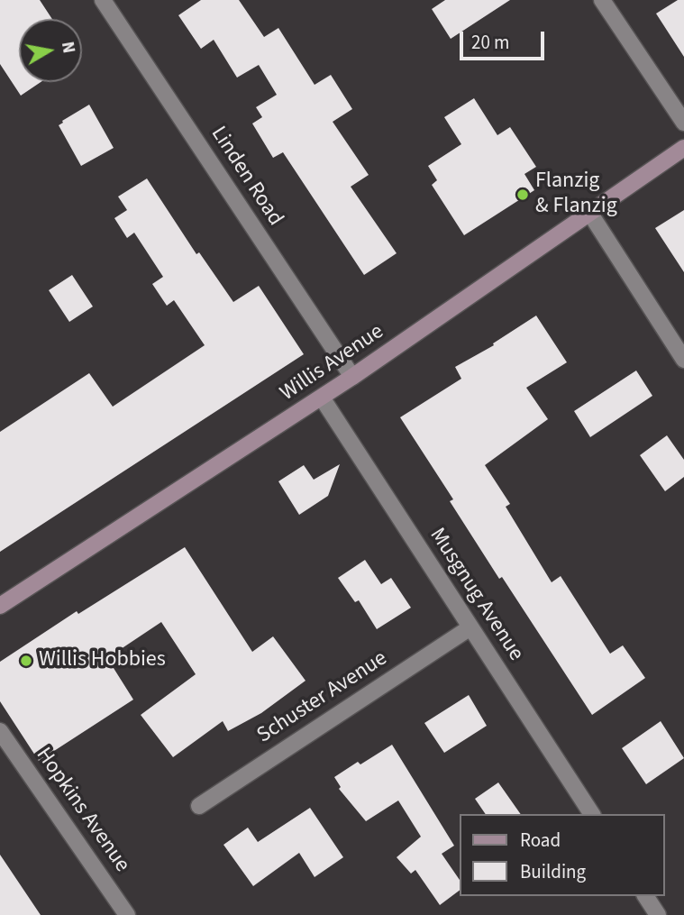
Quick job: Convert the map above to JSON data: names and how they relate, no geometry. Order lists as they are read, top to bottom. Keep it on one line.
{"streets":{"main road":["Willis Avenue"],"street":["Linden Road","Musgnug Avenue","Schuster Avenue","Hopkins Avenue"]},"crossings":[["Linden Road","Willis Avenue"],["Willis Avenue","Musgnug Avenue"],["Musgnug Avenue","Schuster Avenue"]],"places":["Flanzig & Flanzig","Willis Hobbies"],"legend":["Road","Building"],"scale_bar":"20 m","north":"right"}
